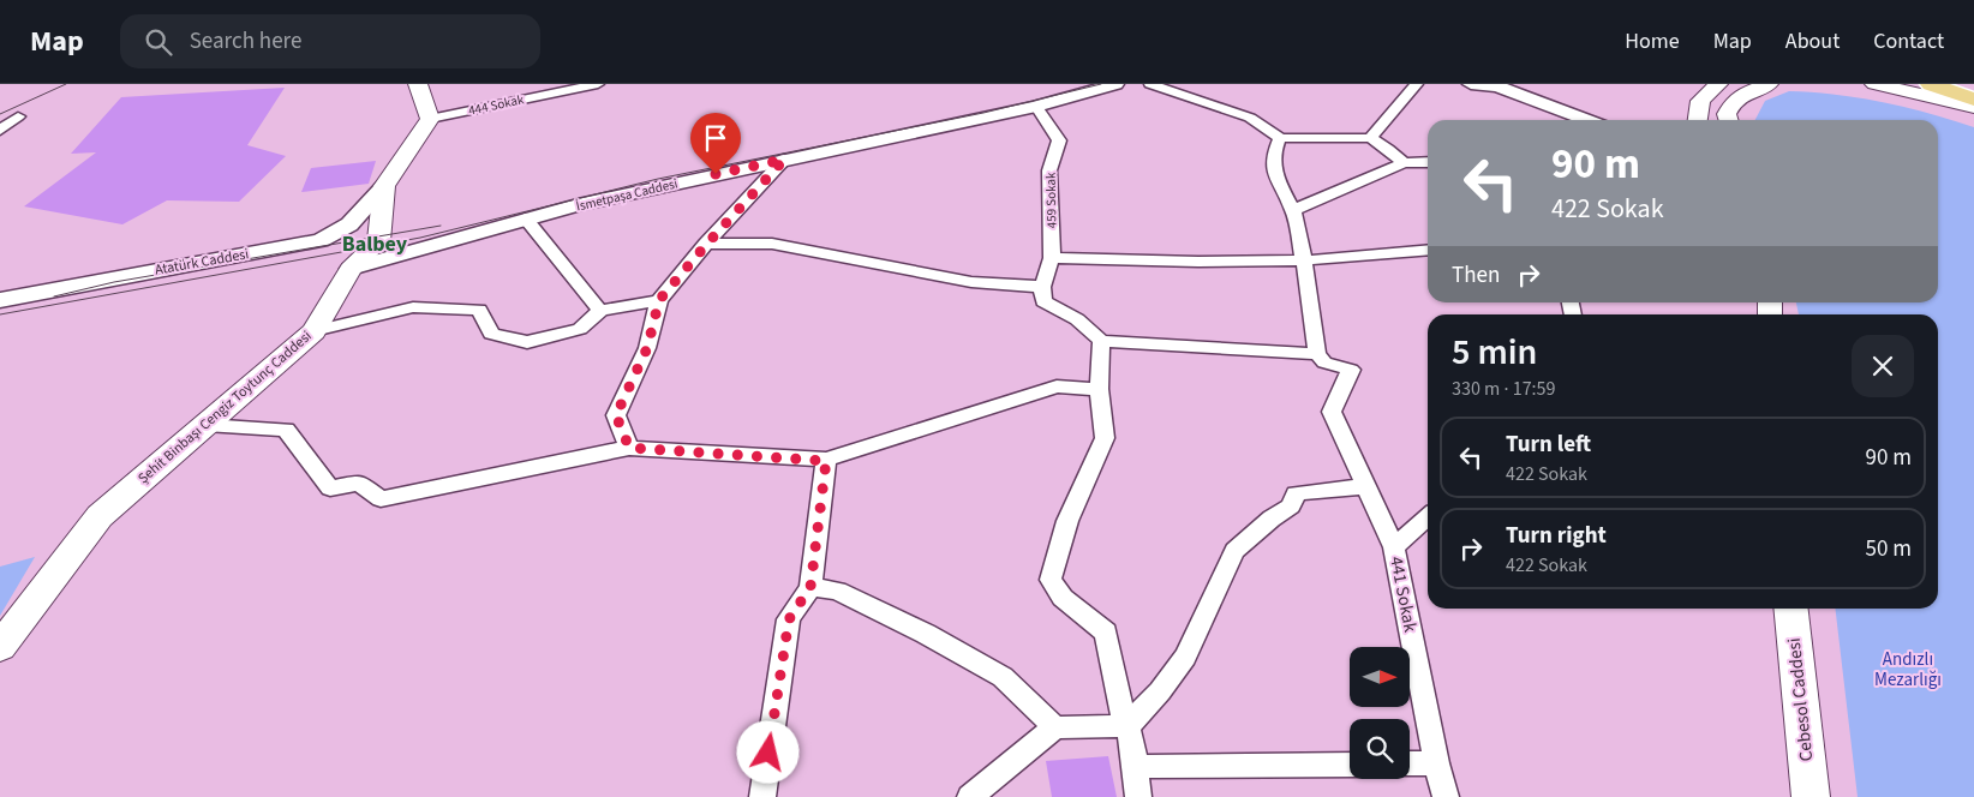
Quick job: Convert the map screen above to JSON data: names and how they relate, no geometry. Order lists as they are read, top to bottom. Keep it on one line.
{"streets":{"main road":["Şehit Binbaşı Cengiz Toytunç Caddesi","Cebesol Caddesi"],"street":["444 Sokak","İsmetpaşa Caddesi","459 Sokak","Atatürk Caddesi","441 Sokak"]},"crossings":[["444 Sokak","Şehit Binbaşı Cengiz Toytunç Caddesi"],["İsmetpaşa Caddesi","459 Sokak"],["İsmetpaşa Caddesi","Şehit Binbaşı Cengiz Toytunç Caddesi"],["Atatürk Caddesi","Şehit Binbaşı Cengiz Toytunç Caddesi"]],"districts":["Balbey"],"parks":["Andızlı Mezarlığı"],"north":"right","page":{"header":"Map","search":"Search here","nav":["Home","Map","About","Contact"],"turn":["90 m","422 Sokak"],"then":"Then","heading":["5 min","330 m · 17:59"],"list":[{"name":"Turn left","note":"422 Sokak","value":"90 m"},{"name":"Turn right","note":"422 Sokak","value":"50 m"}]}}
